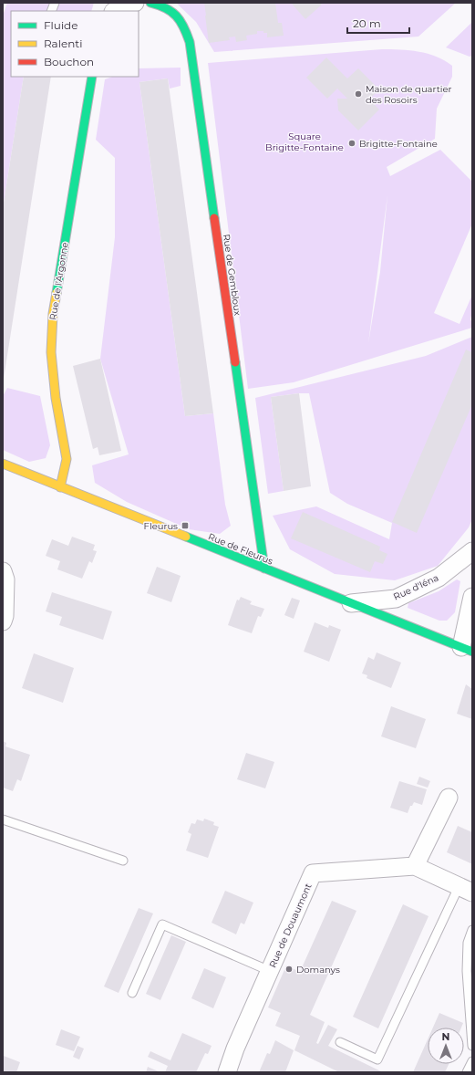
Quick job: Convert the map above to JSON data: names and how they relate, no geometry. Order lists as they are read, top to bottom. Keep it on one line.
{"streets":{"street":["Rue de Gembloux","Rue de l'Argonne","Rue de Fleurus","Rue d'Iéna","Rue de Douaumont"]},"crossings":[["Rue de Gembloux","Rue de Fleurus"],["Rue de l'Argonne","Rue de Fleurus"],["Rue de Fleurus","Rue d'Iéna"]],"parks":["Square Brigitte-Fontaine"],"places":{"other":["Maison de quartier des Rosoirs","Brigitte-Fontaine","Domanys"],"transit":["Fleurus"]},"legend":["Fluide","Ralenti","Bouchon"],"scale_bar":"20 m","north":"top"}
